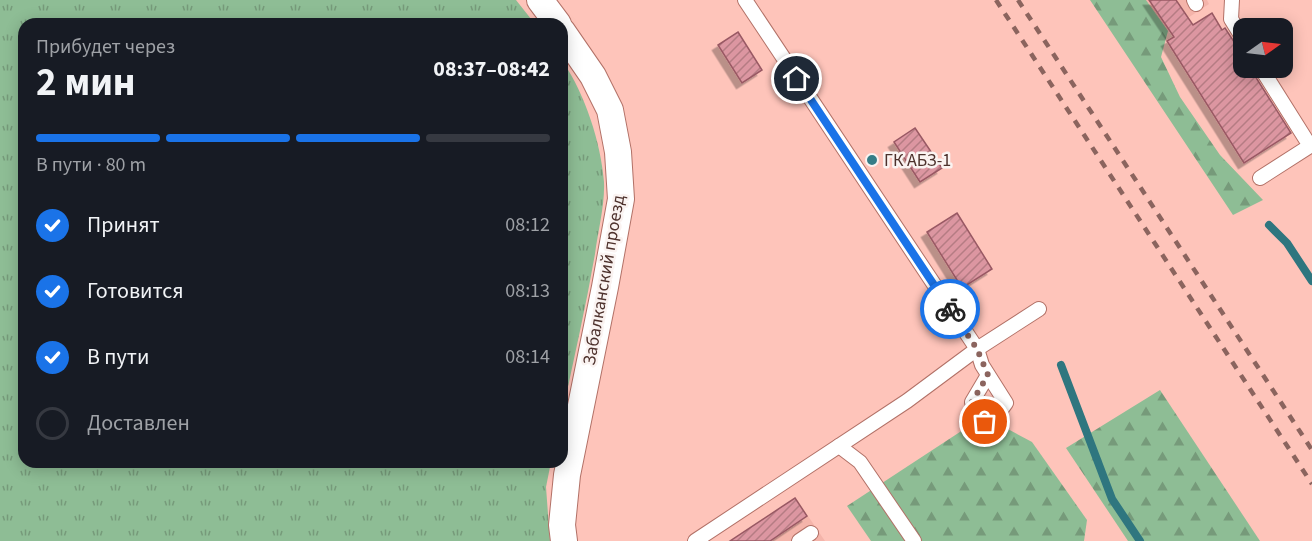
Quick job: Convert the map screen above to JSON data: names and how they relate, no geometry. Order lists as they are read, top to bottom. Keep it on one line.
{"streets":{"street":["Забалканский проезд"]},"places":["ГК АБЗ-1"],"north":"right","page":{"heading":["2 мин","Прибудет через","08:37–08:42"],"bar":"В пути · 80 m","list":[["Принят","08:12"],["Готовится","08:13"],["В пути","08:14"],"Доставлен"]}}
